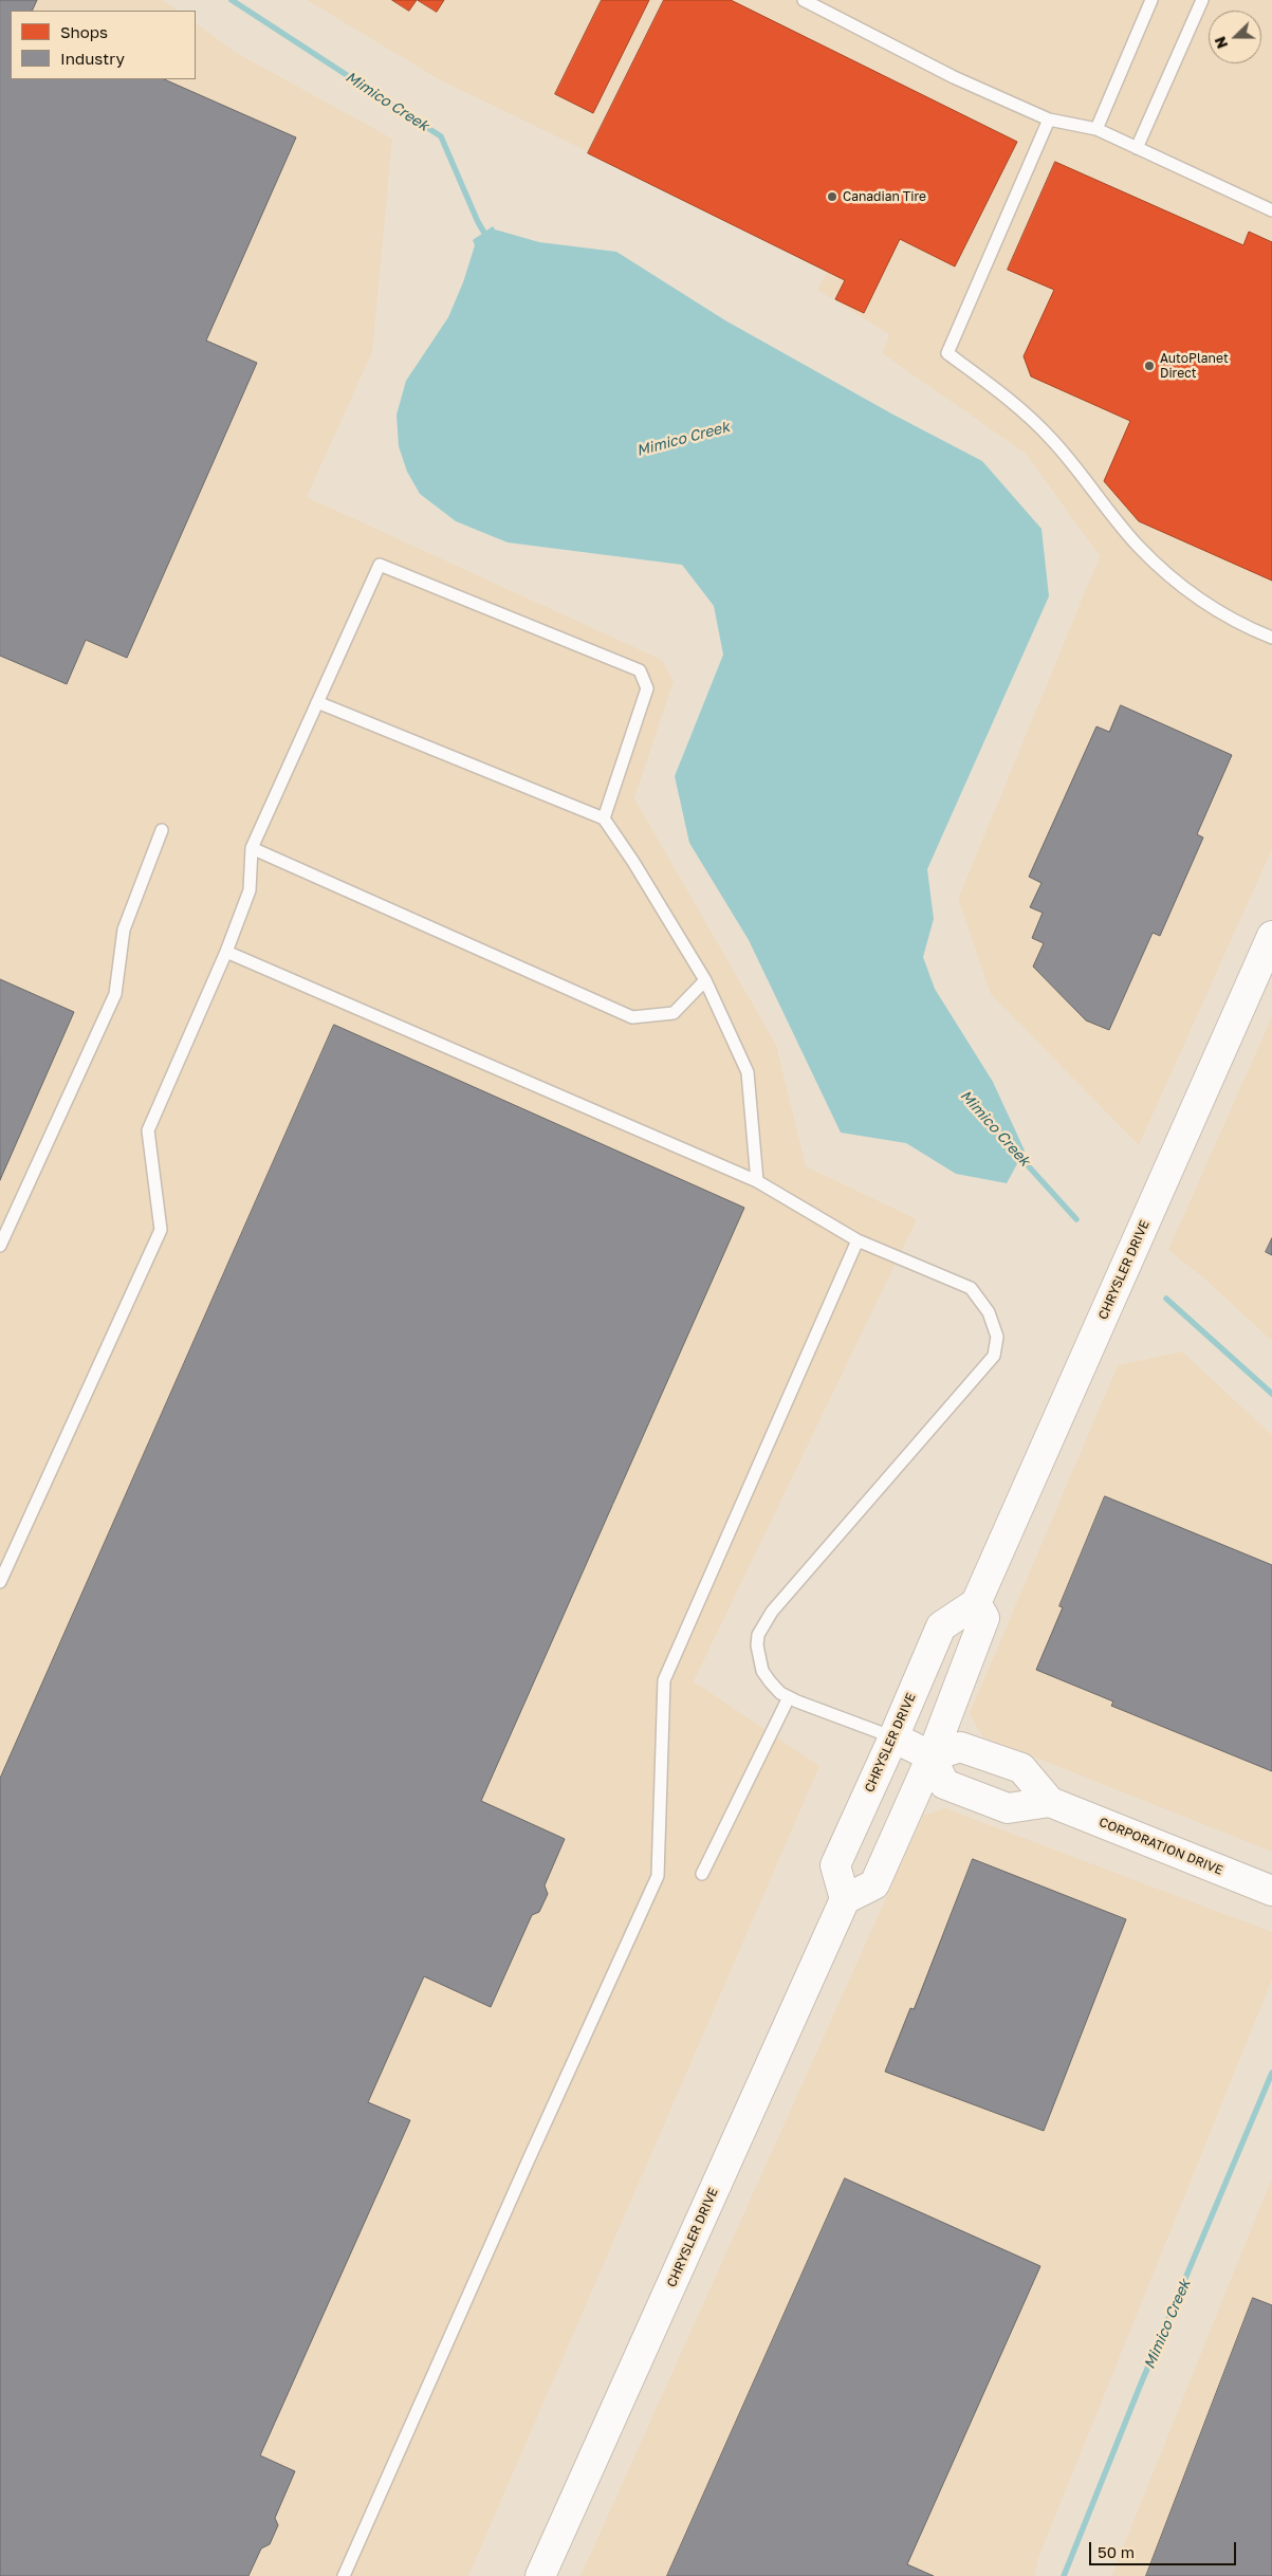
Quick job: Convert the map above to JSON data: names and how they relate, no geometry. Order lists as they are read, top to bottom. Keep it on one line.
{"streets":{"street":["CHRYSLER DRIVE","CORPORATION DRIVE"]},"water":["Mimico Creek"],"places":["Canadian Tire","AutoPlanet Direct"],"legend":["Shops","Industry"],"scale_bar":"50 m","north":"left"}
